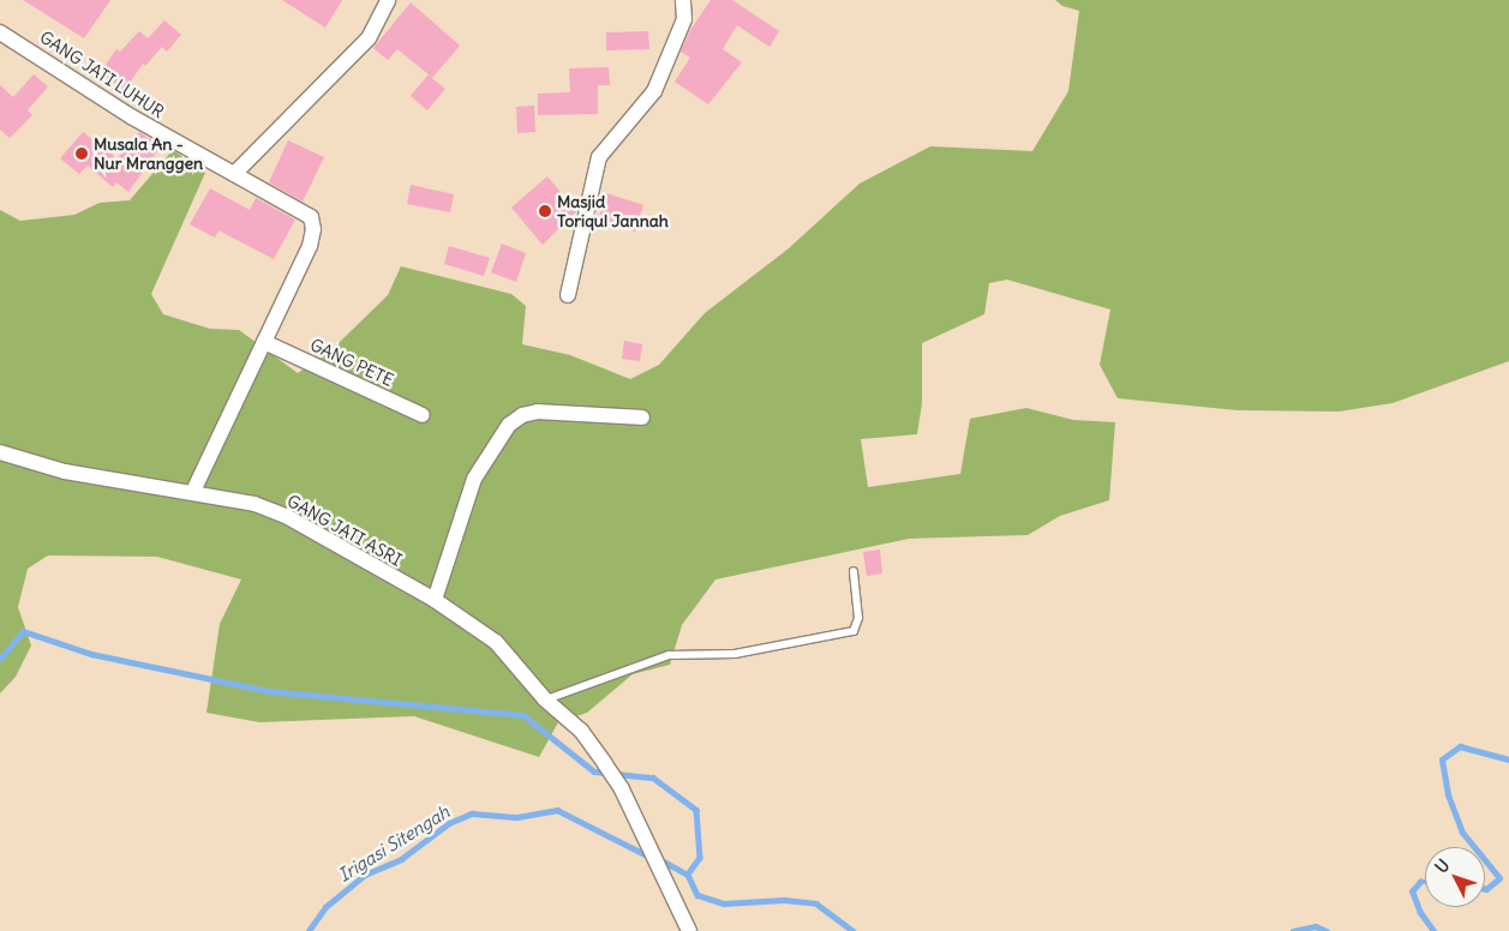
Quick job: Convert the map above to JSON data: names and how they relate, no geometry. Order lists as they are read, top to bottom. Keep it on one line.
{"streets":{"street":["GANG JATI LUHUR","GANG PETE","GANG JATI ASRI"]},"crossings":[["GANG JATI LUHUR","GANG PETE"]],"water":["Irigasi Sitengah"],"places":["Musala An - Nur Mranggen","Masjid Toriqul Jannah"],"north":"top left"}
